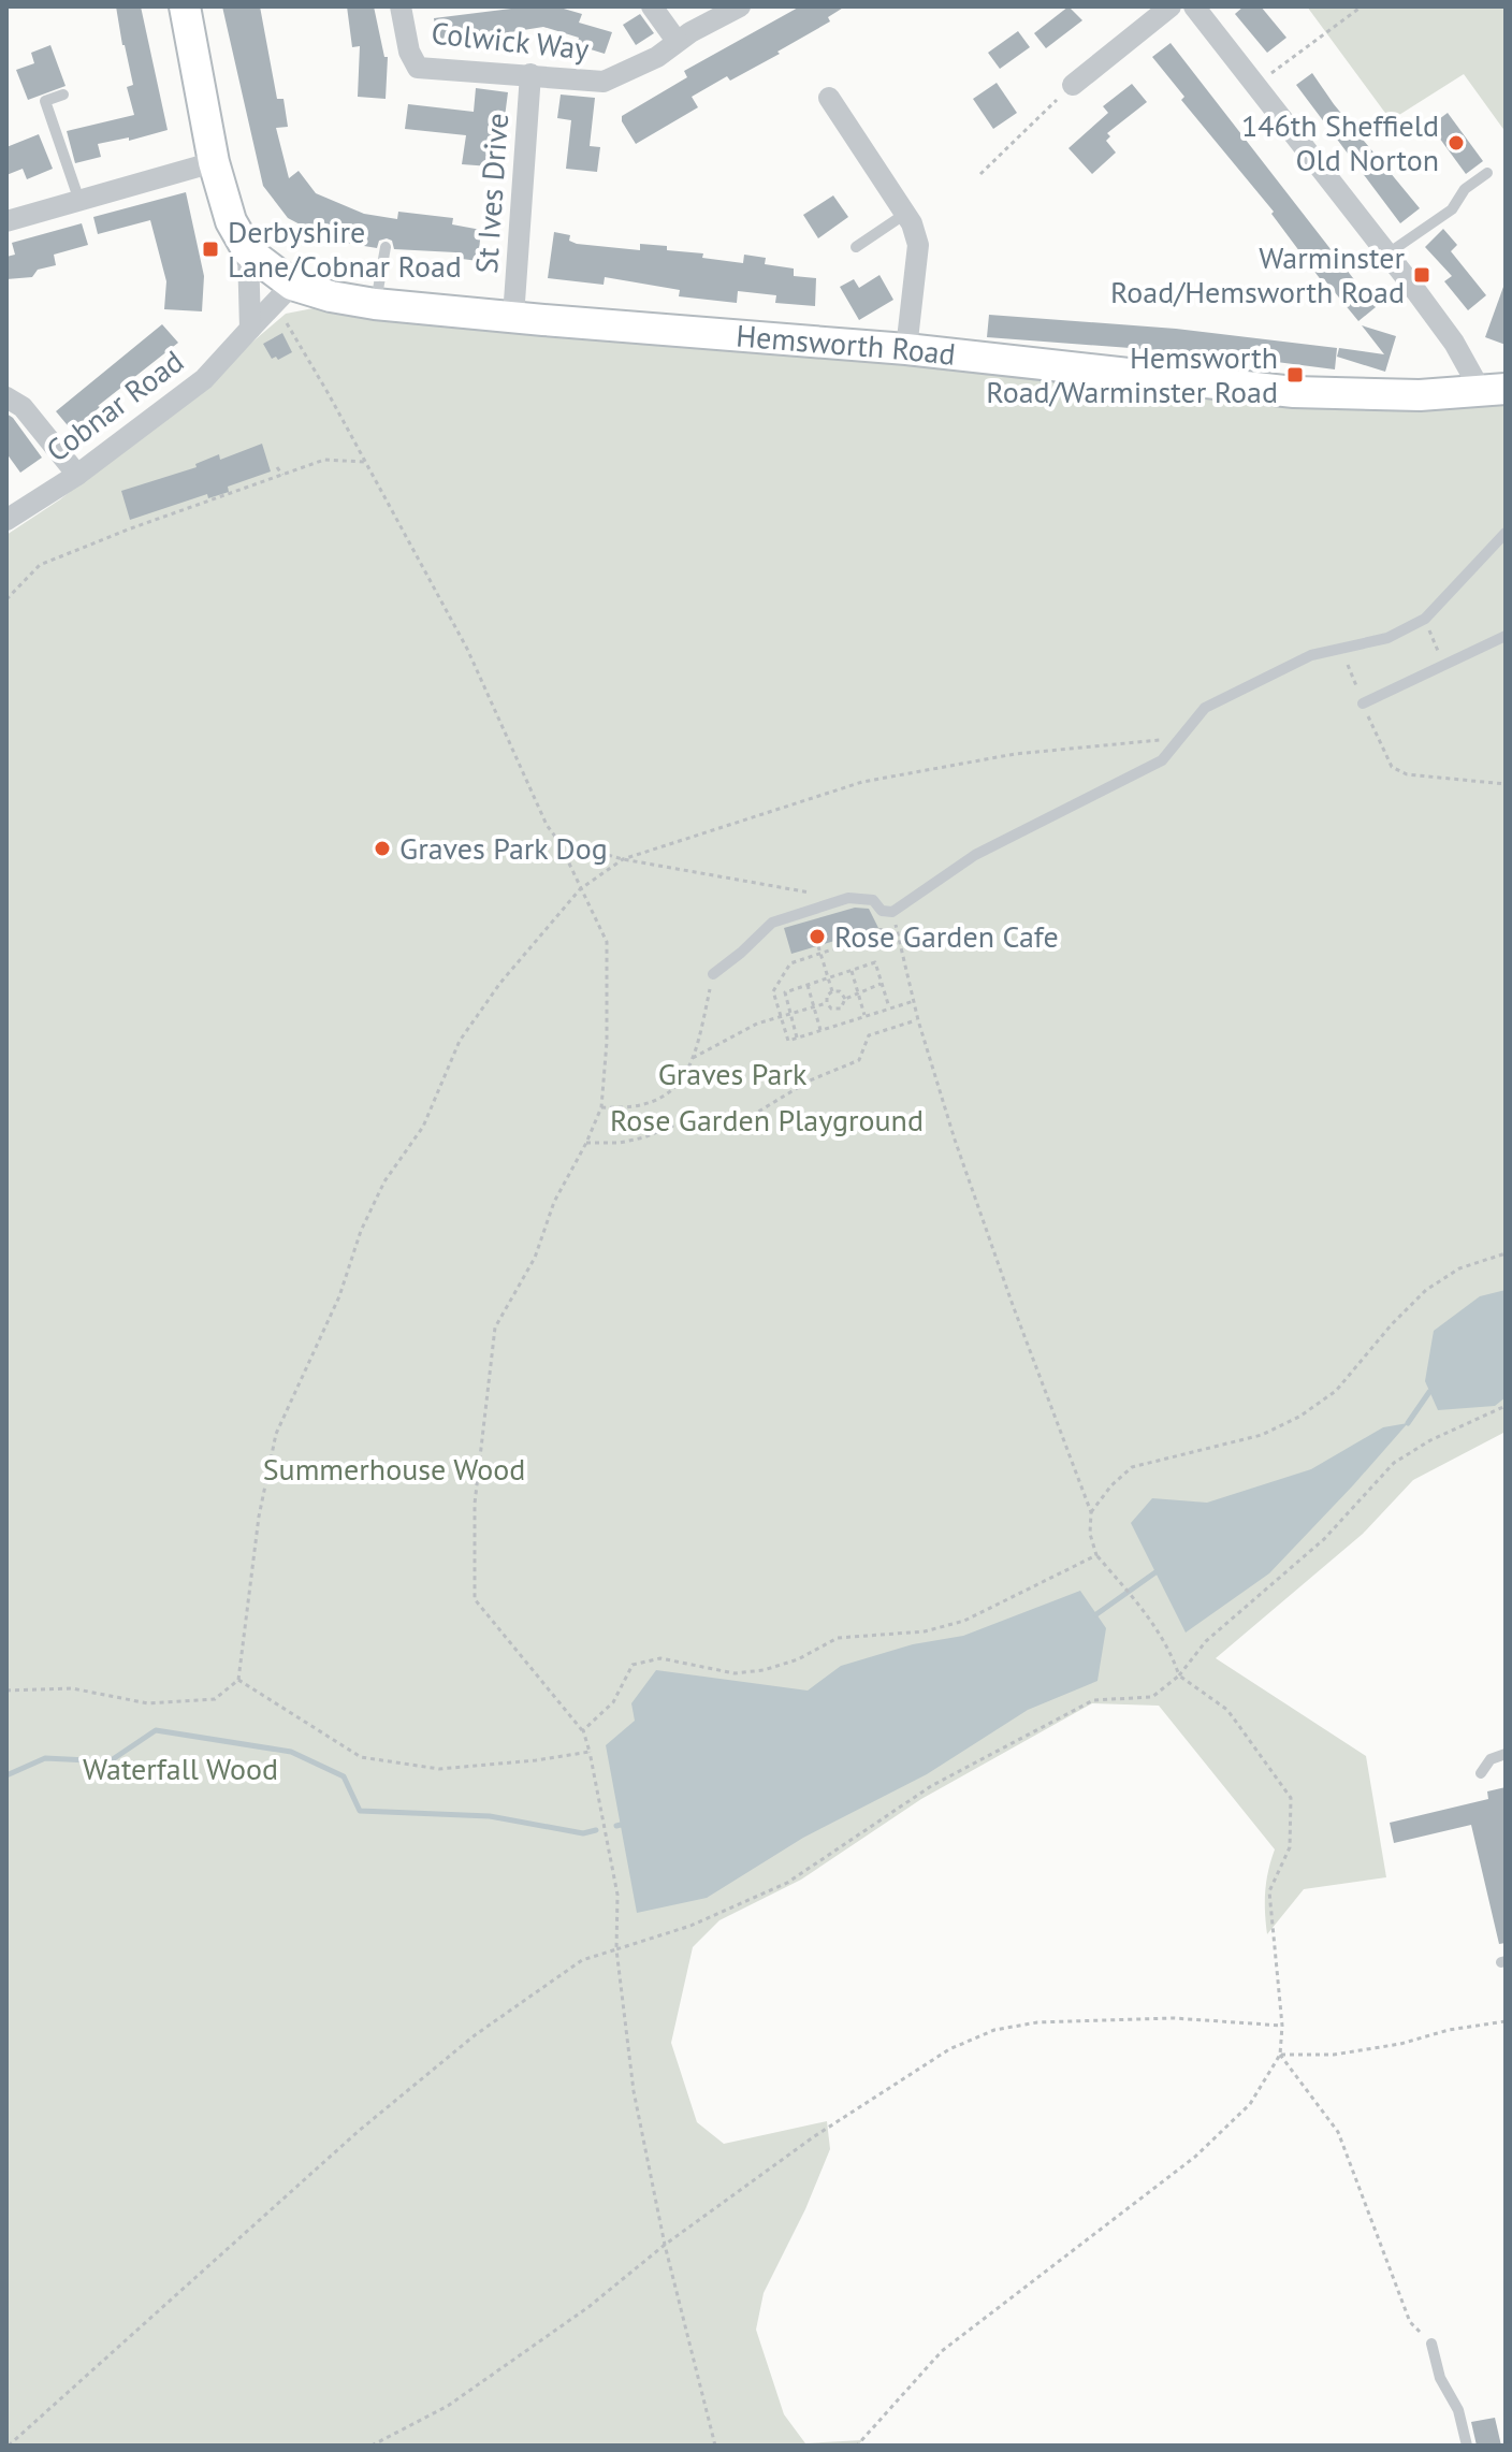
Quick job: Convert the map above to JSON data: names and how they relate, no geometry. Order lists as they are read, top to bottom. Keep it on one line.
{"streets":{"street":["Colwick Way","St Ives Drive","Hemsworth Road","Cobnar Road"]},"crossings":[["Colwick Way","St Ives Drive"],["St Ives Drive","Hemsworth Road"],["Hemsworth Road","Cobnar Road"]],"parks":["Graves Park","Rose Garden Playground","Summerhouse Wood","Waterfall Wood"],"places":{"other":["146th Sheffield Old Norton","Graves Park Dog","Rose Garden Cafe"],"transit":["Derbyshire Lane/Cobnar Road","Warminster Road/Hemsworth Road","Hemsworth Road/Warminster Road"]}}
